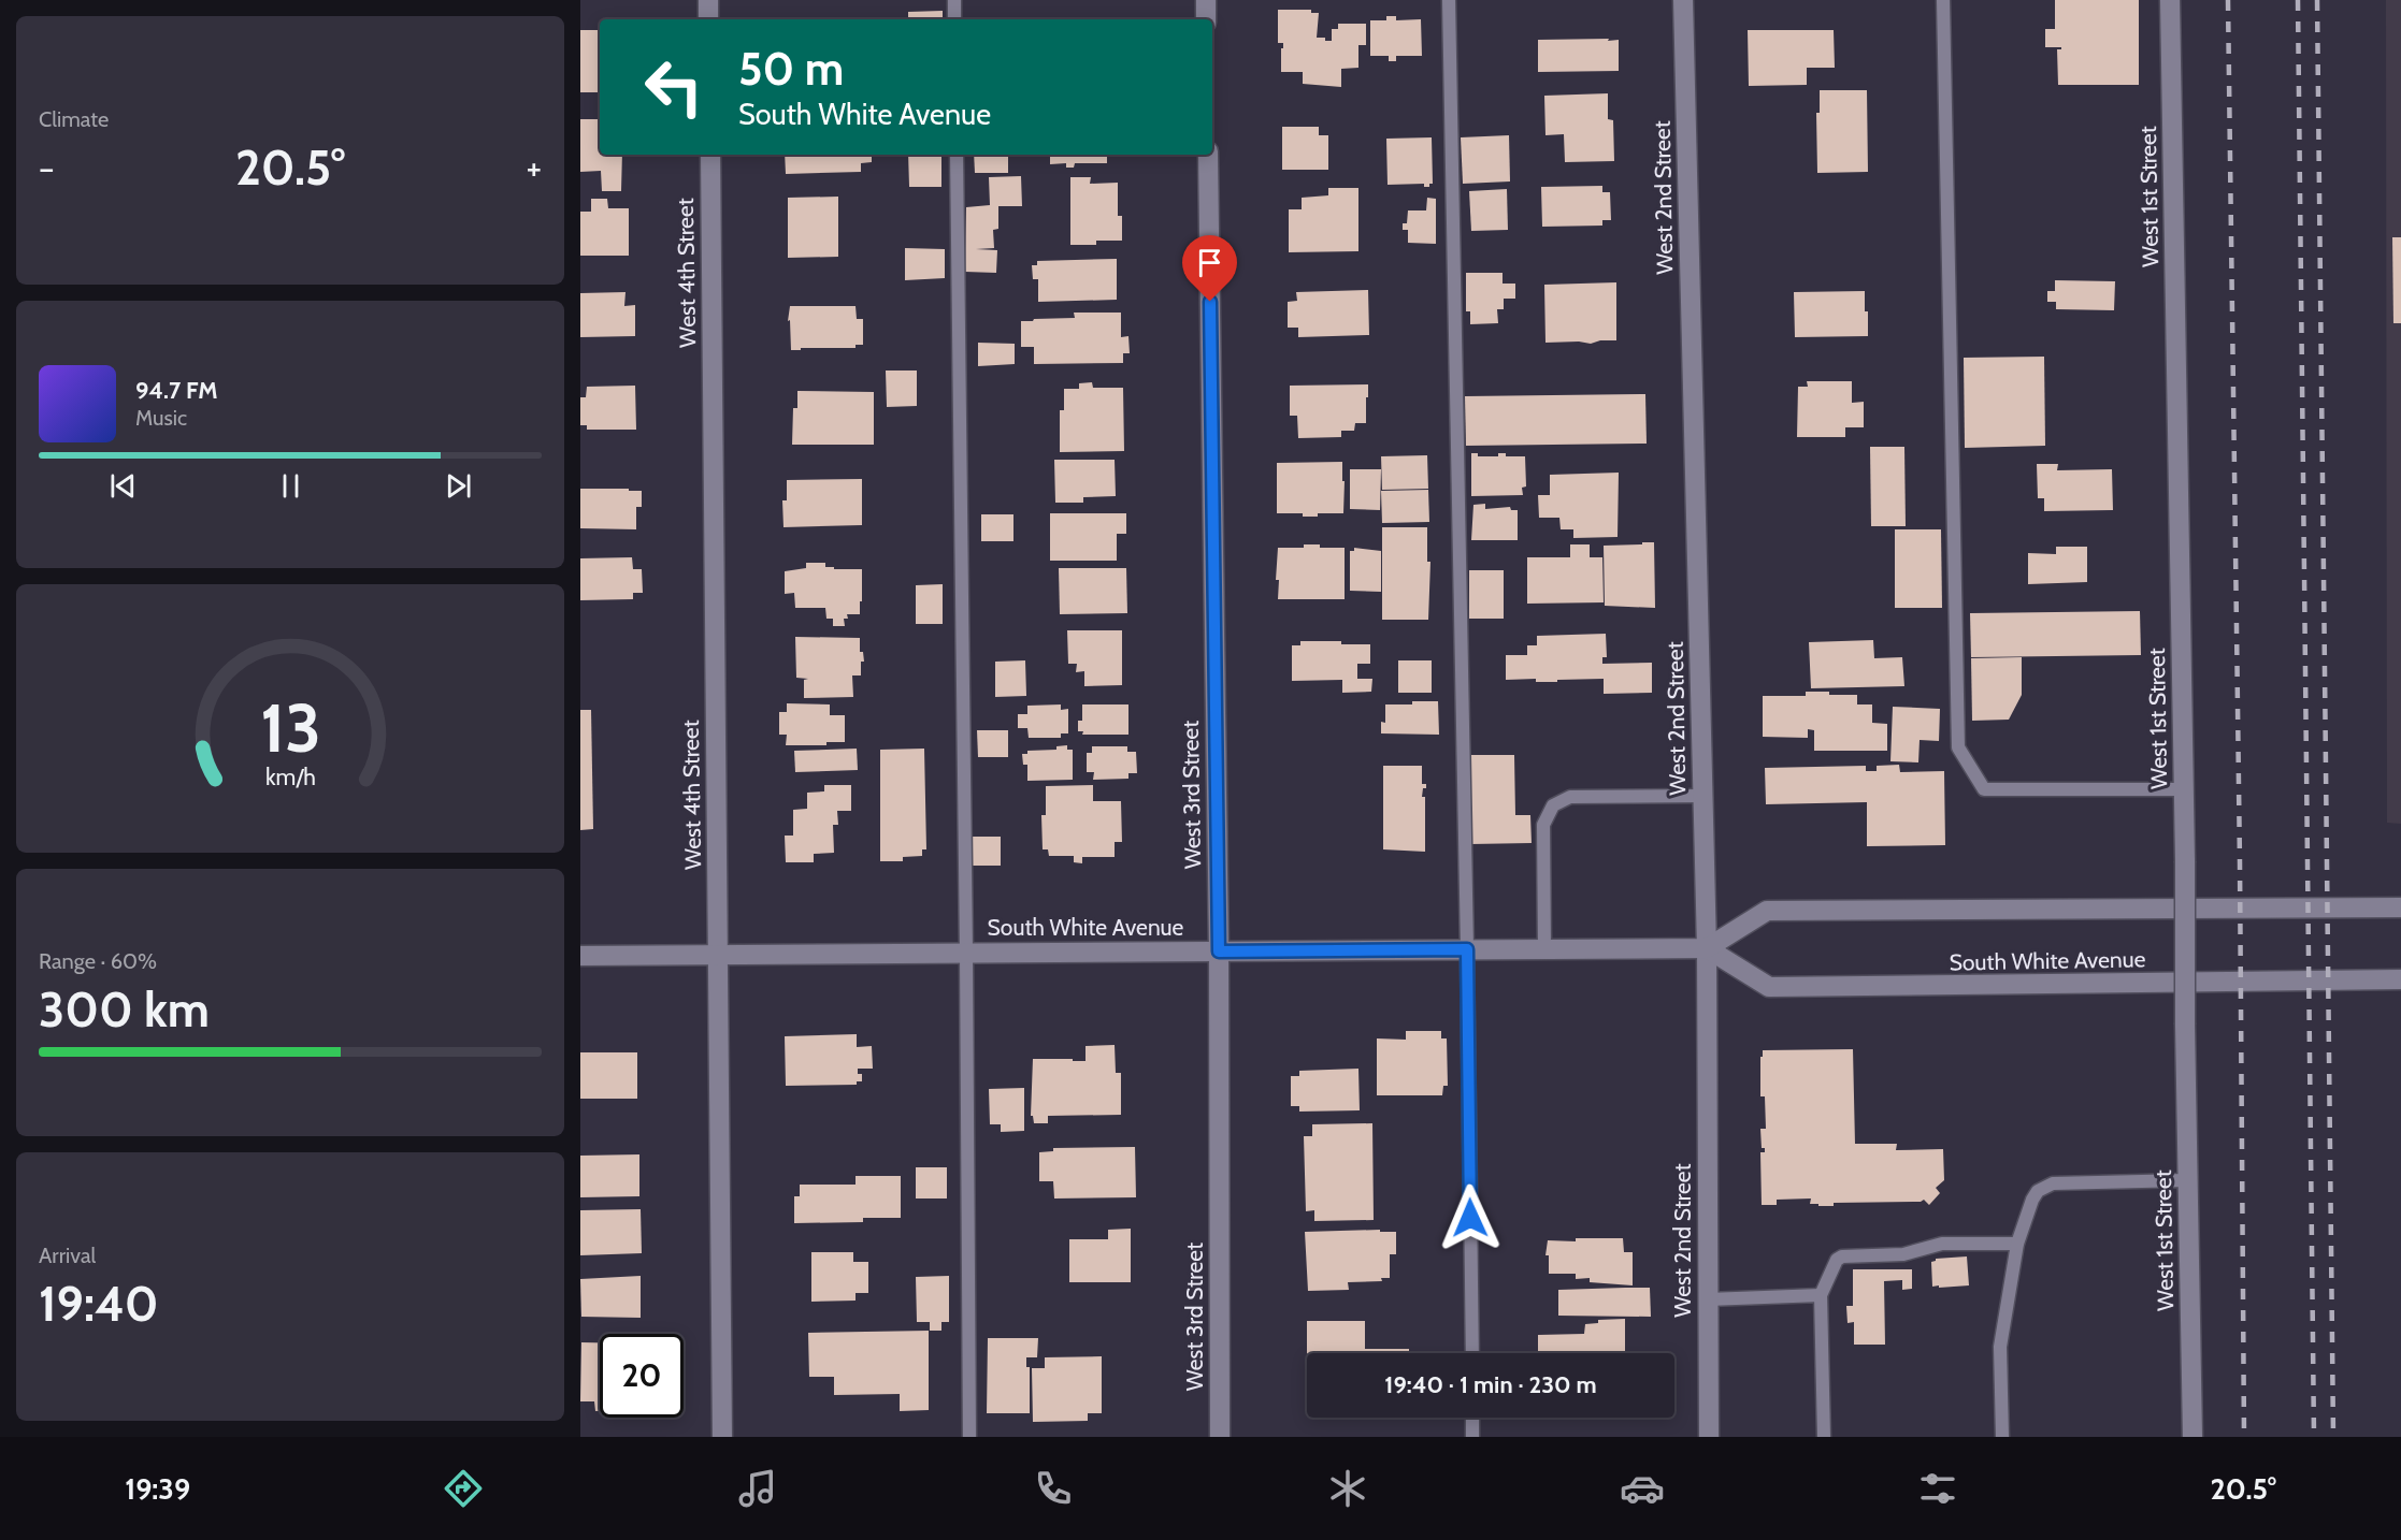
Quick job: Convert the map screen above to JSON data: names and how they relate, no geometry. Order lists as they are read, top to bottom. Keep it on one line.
{"streets":{"street":["West 1st Street","West 2nd Street","West 4th Street","West 3rd Street","South White Avenue"]},"crossings":[["West 2nd Street","South White Avenue"],["West 4th Street","South White Avenue"],["West 3rd Street","South White Avenue"]],"page":{"tile":["Climate",["Range · 60%","300 km"],["Arrival","19:40"]],"turn":["50 m","South White Avenue"],"heat":["−","20.5°","+"],"song":["94.7 FM","Music"],"limit":"20","trip":"19:40 · 1 min · 230 m","tabs":["19:39","20.5°"],"gauge":["13","km/h"]}}
